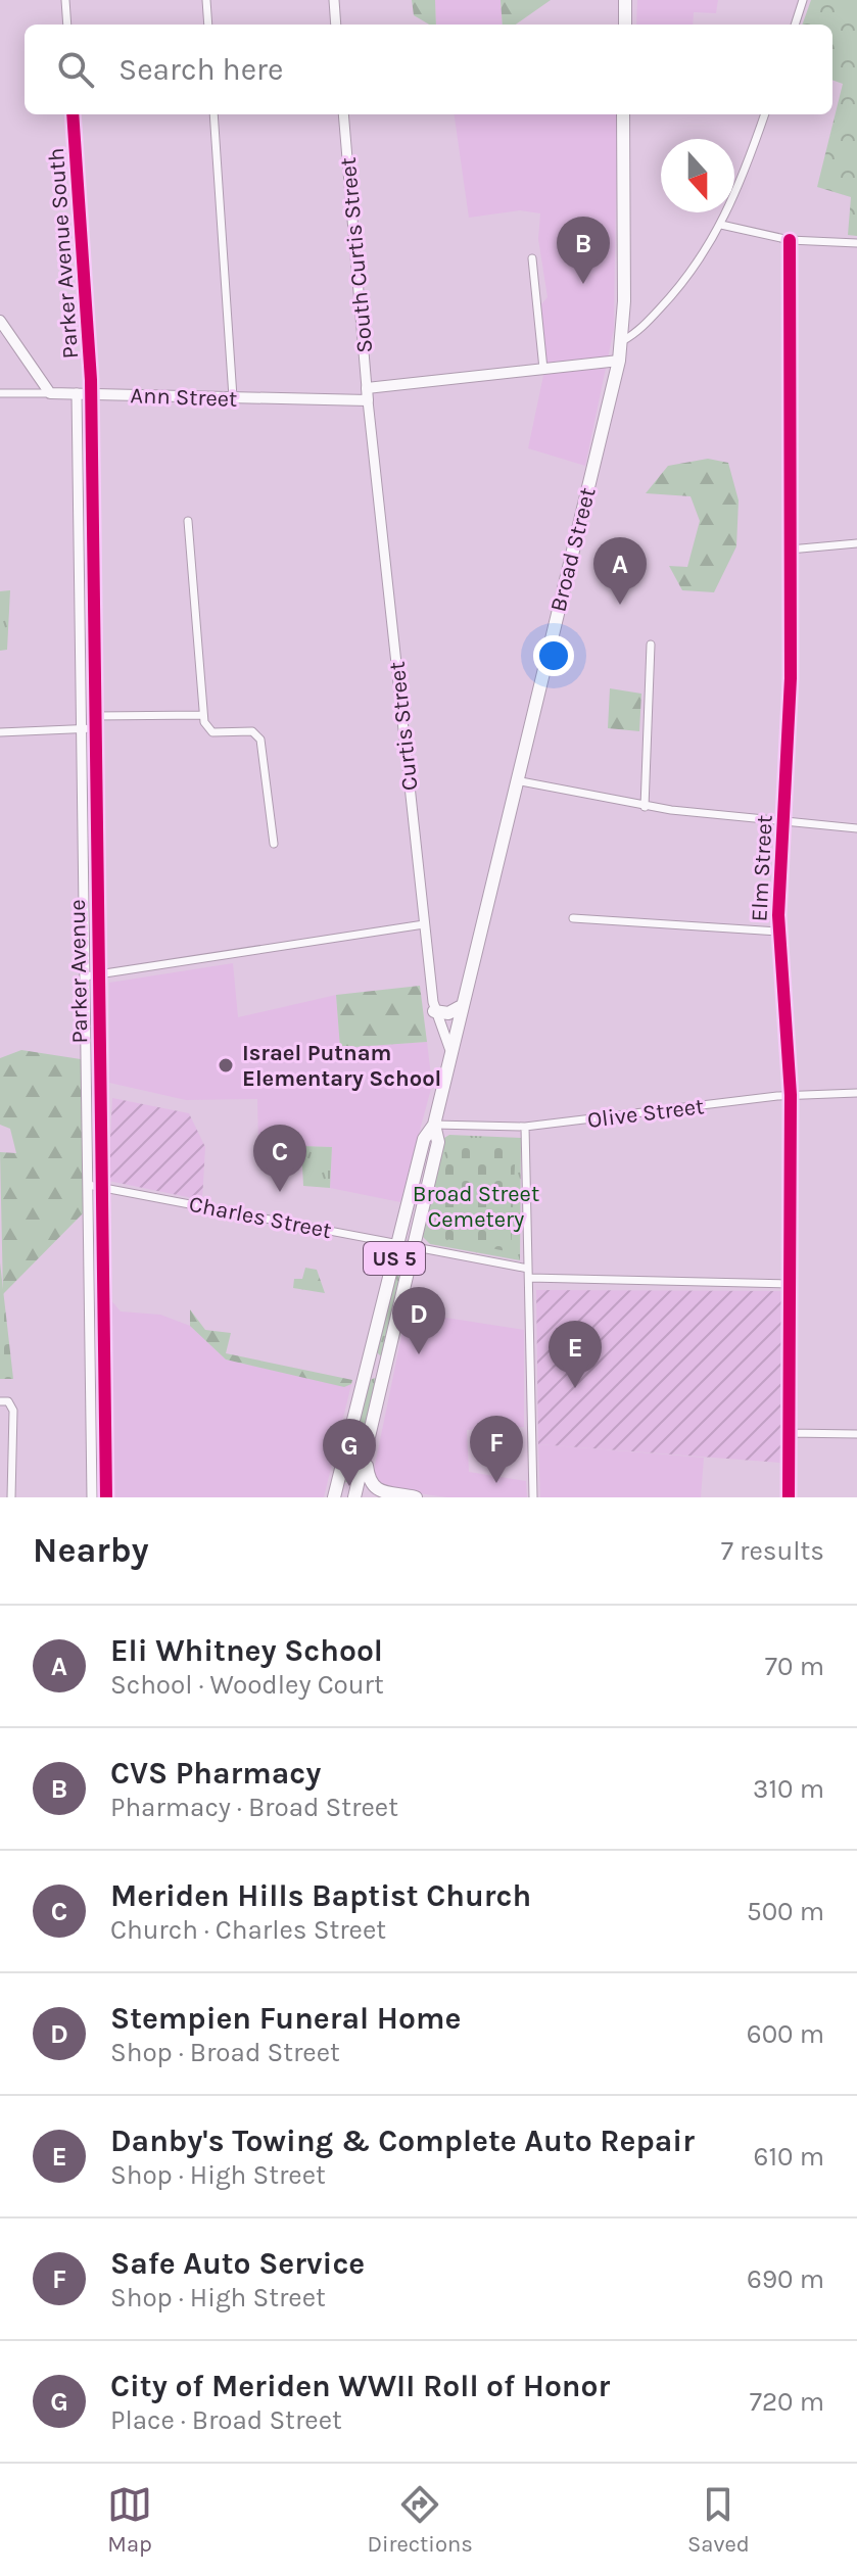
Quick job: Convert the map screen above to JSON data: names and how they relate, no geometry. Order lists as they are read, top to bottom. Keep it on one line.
{"streets":{"main road":["South Curtis Street","Ann Street","Broad Street","US 5"],"street":["Parker Avenue South","Curtis Street","Elm Street","Parker Avenue","Olive Street","Charles Street"]},"crossings":[["Parker Avenue South","Ann Street"],["Parker Avenue South","Parker Avenue"],["South Curtis Street","Ann Street"],["South Curtis Street","Curtis Street"],["Ann Street","Curtis Street"],["Ann Street","Parker Avenue"],["Broad Street","Curtis Street"],["Broad Street","Olive Street"],["Broad Street","Charles Street"],["Elm Street","Olive Street"],["Elm Street","Charles Street"],["Parker Avenue","Charles Street"]],"parks":["Broad Street Cemetery"],"places":["Israel Putnam Elementary School"],"north":"bottom","page":{"search":"Search here","pins":["B","A","C","D","E","F","G"],"heading":["Nearby","7 results"],"list":[{"mark":"A","name":"Eli Whitney School","note":"School · Woodley Court","value":"70 m"},{"mark":"B","name":"CVS Pharmacy","note":"Pharmacy · Broad Street","value":"310 m"},{"mark":"C","name":"Meriden Hills Baptist Church","note":"Church · Charles Street","value":"500 m"},{"mark":"D","name":"Stempien Funeral Home","note":"Shop · Broad Street","value":"600 m"},{"mark":"E","name":"Danby's Towing & Complete Auto Repair","note":"Shop · High Street","value":"610 m"},{"mark":"F","name":"Safe Auto Service","note":"Shop · High Street","value":"690 m"},{"mark":"G","name":"City of Meriden WWII Roll of Honor","note":"Place · Broad Street","value":"720 m"}],"nav":["Map","Directions","Saved"]}}
